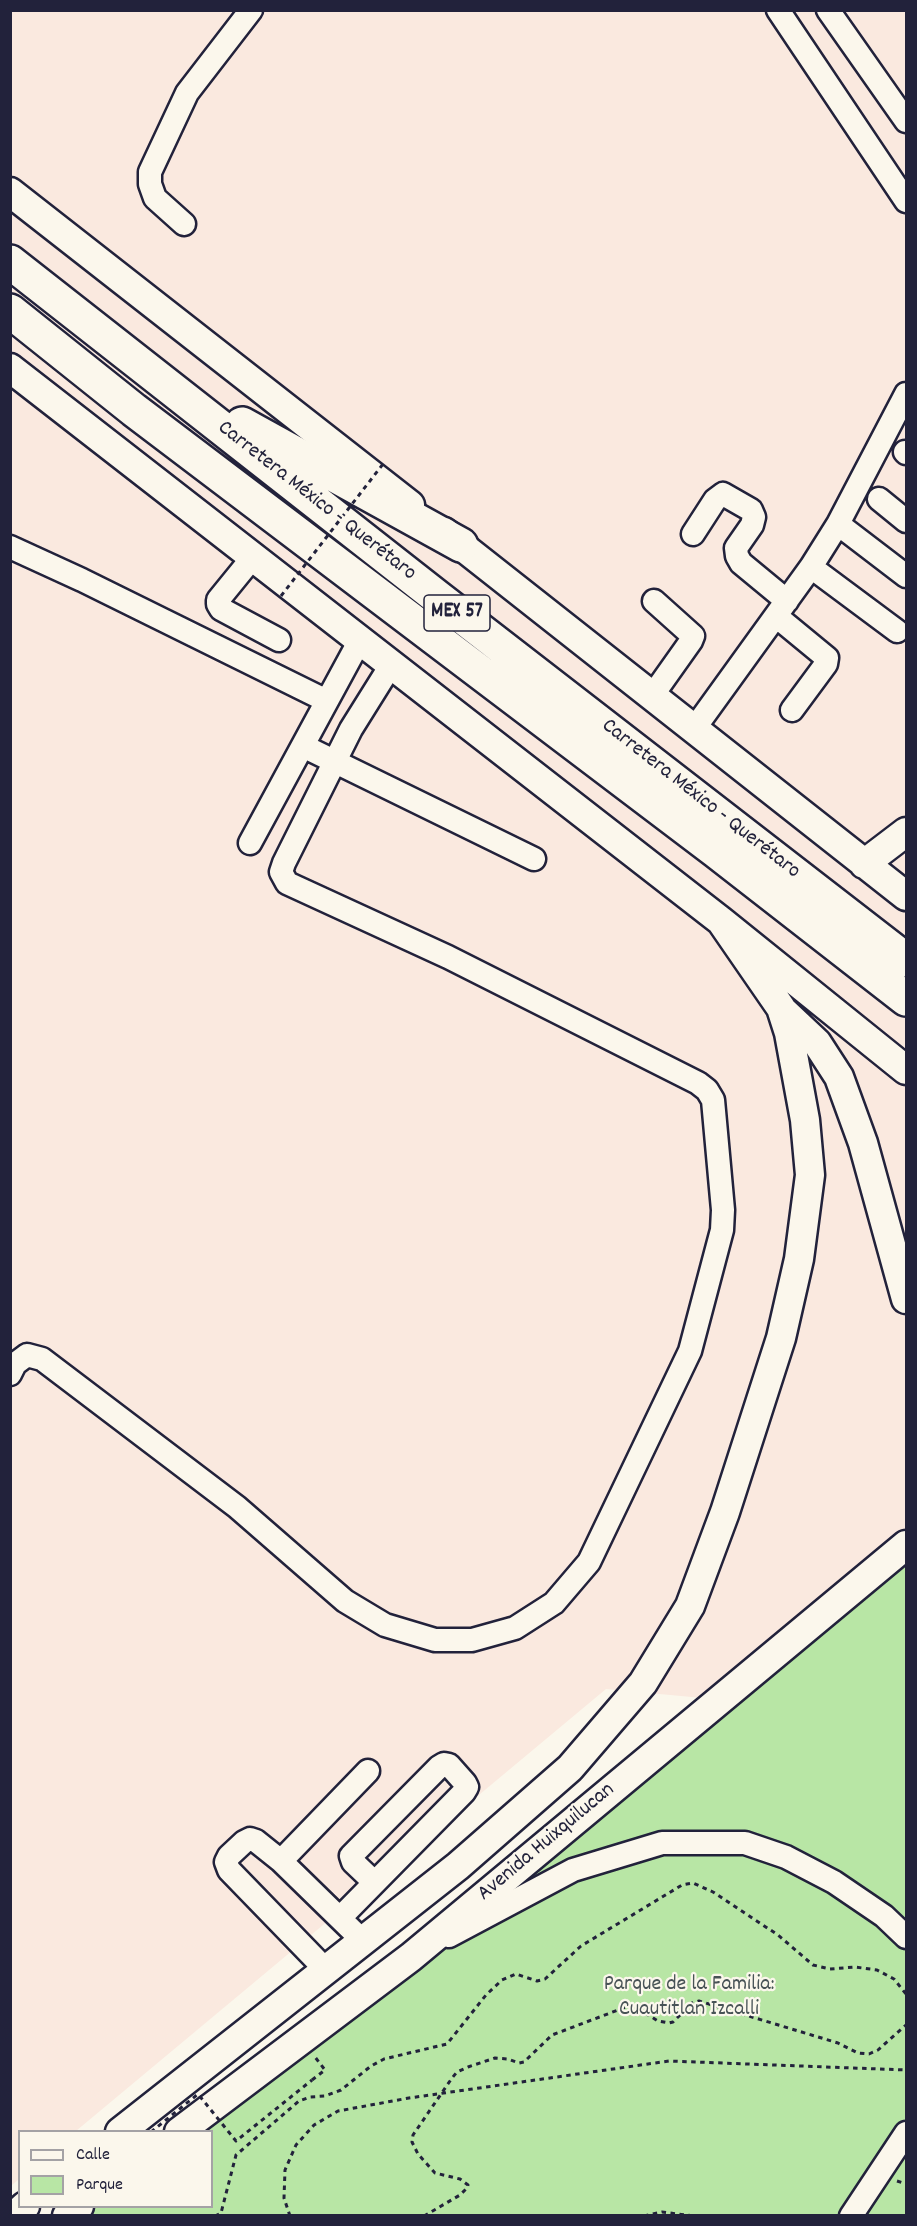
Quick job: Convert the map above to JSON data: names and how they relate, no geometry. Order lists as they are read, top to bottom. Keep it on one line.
{"streets":{"highway":["Carretera México - Querétaro","MEX 57"],"main road":["Avenida Huixquilucan"]},"parks":["Parque de la Familia: Cuautitlan Izcalli"],"legend":["Calle","Parque"]}
